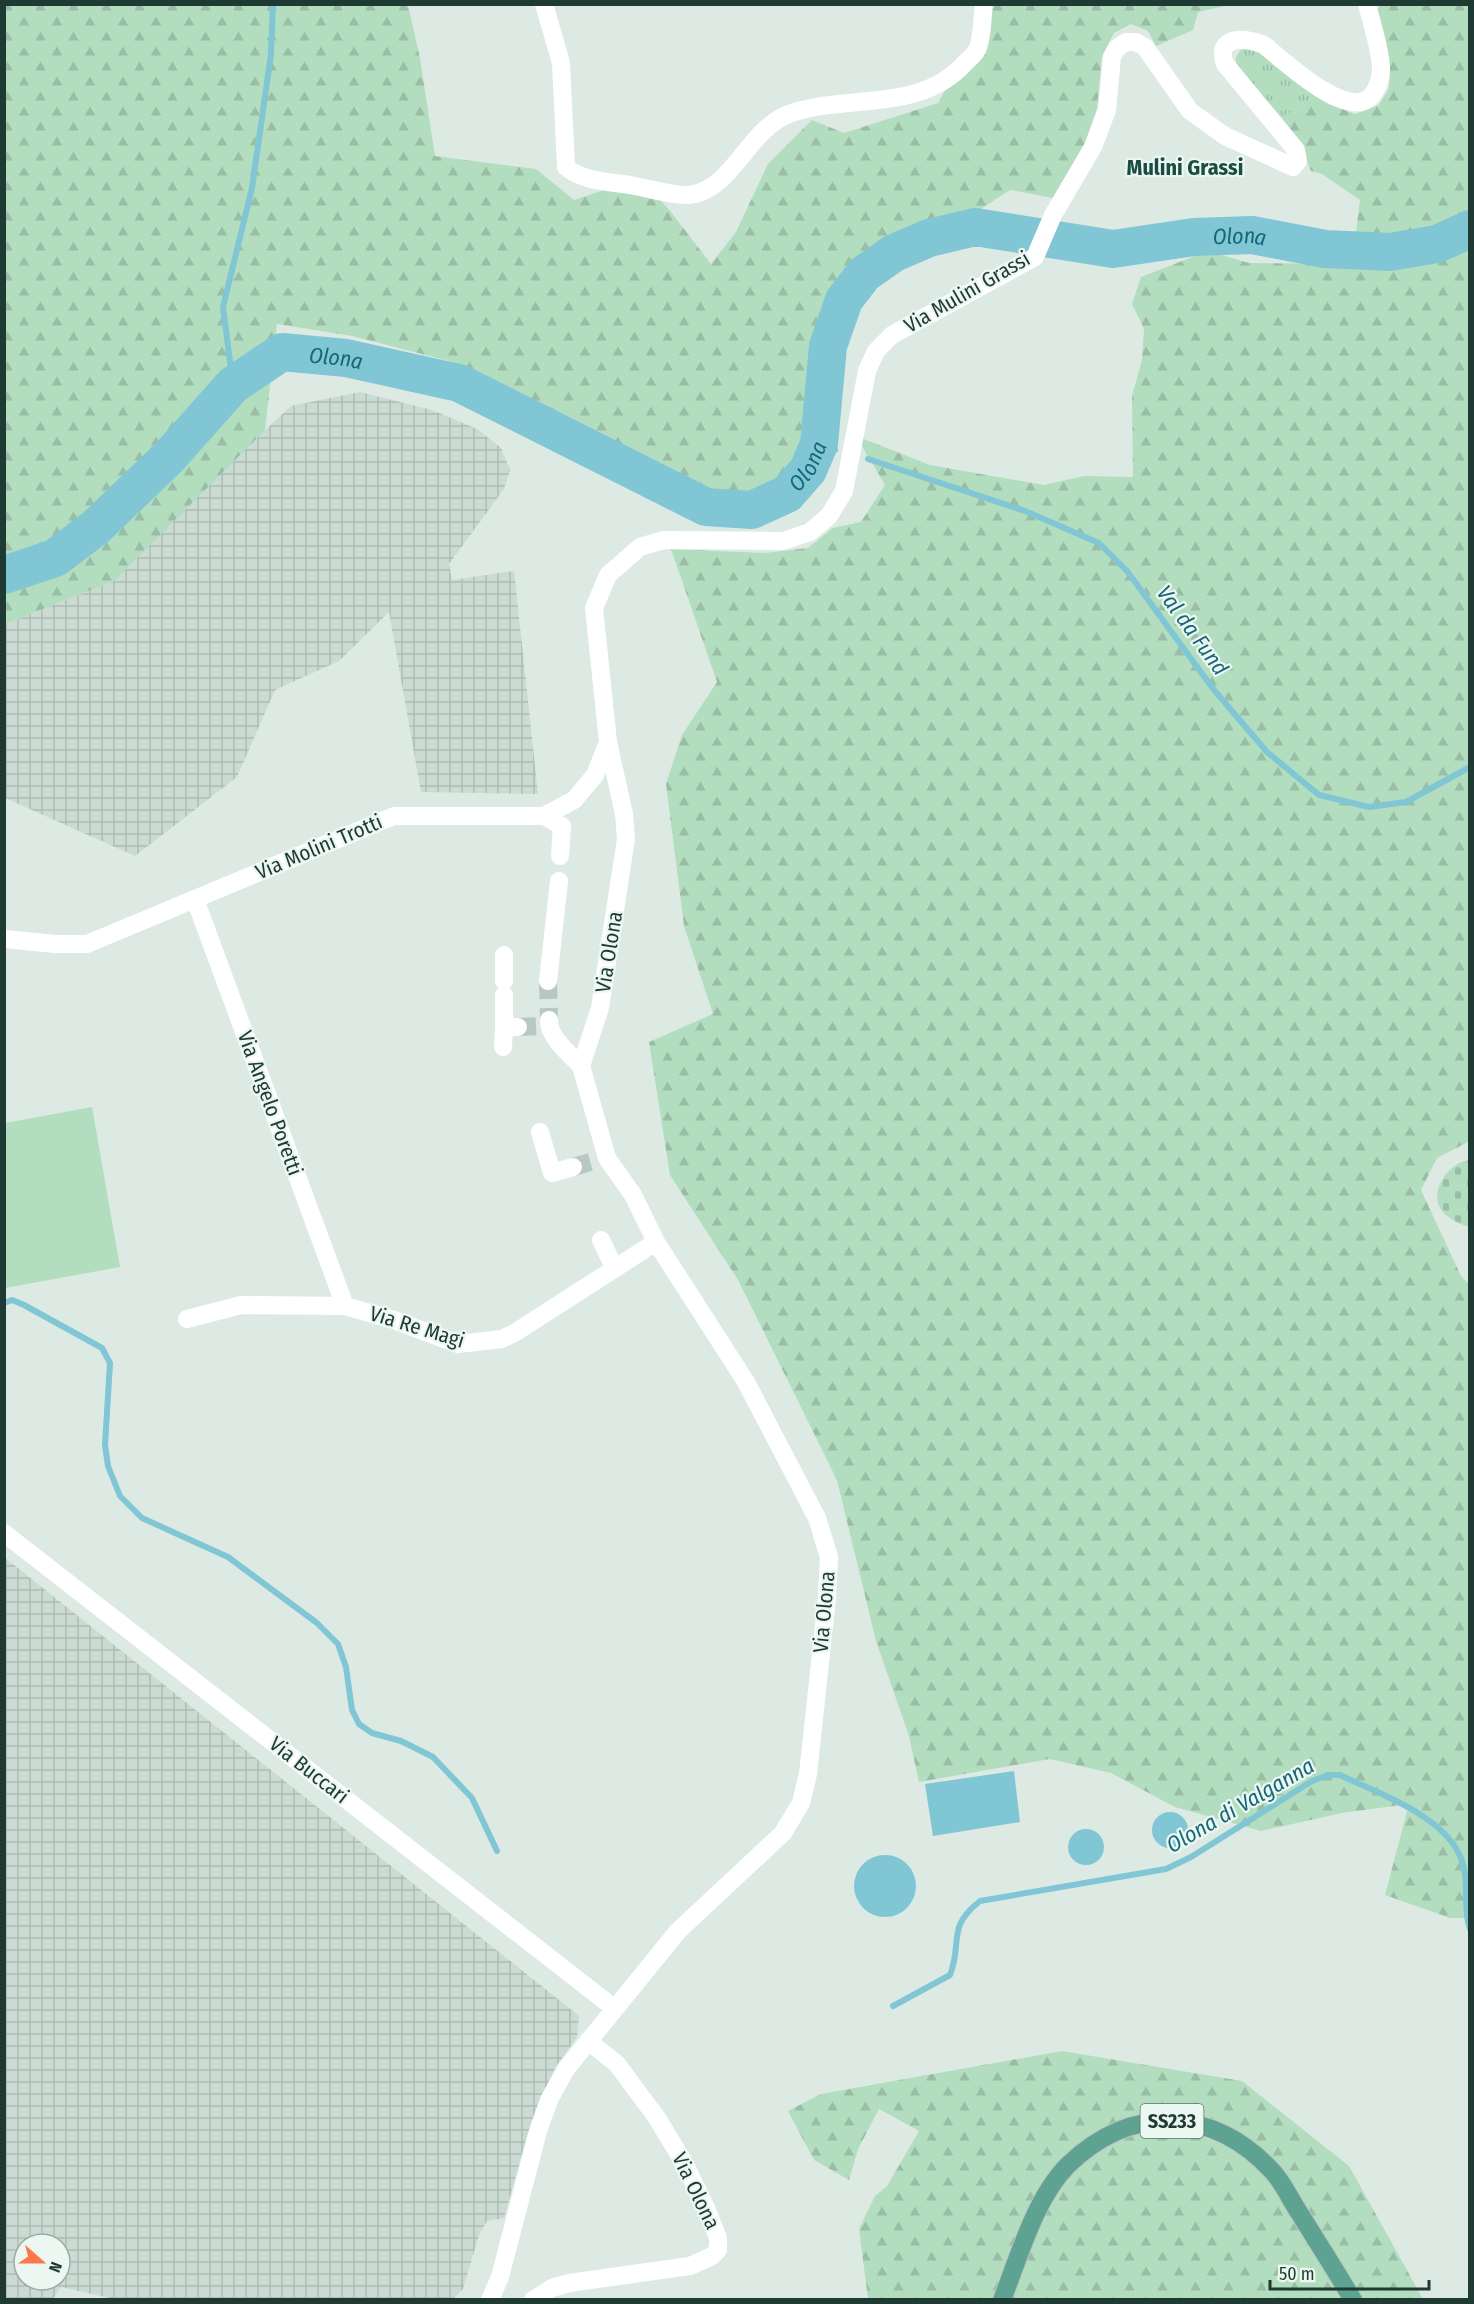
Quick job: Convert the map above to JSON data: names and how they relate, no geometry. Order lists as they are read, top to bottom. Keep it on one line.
{"streets":{"main road":["SS233"],"street":["Via Mulini Grassi","Via Molini Trotti","Via Olona","Via Angelo Poretti","Via Re Magi","Via Buccari"]},"crossings":[["Via Mulini Grassi","Via Molini Trotti"],["Via Mulini Grassi","Via Olona"],["Via Molini Trotti","Via Olona"],["Via Molini Trotti","Via Angelo Poretti"],["Via Olona","Via Re Magi"],["Via Olona","Via Buccari"],["Via Angelo Poretti","Via Re Magi"]],"districts":["Mulini Grassi"],"water":["Olona","Val da Fund","Olona di Valganna"],"scale_bar":"50 m","north":"right"}
